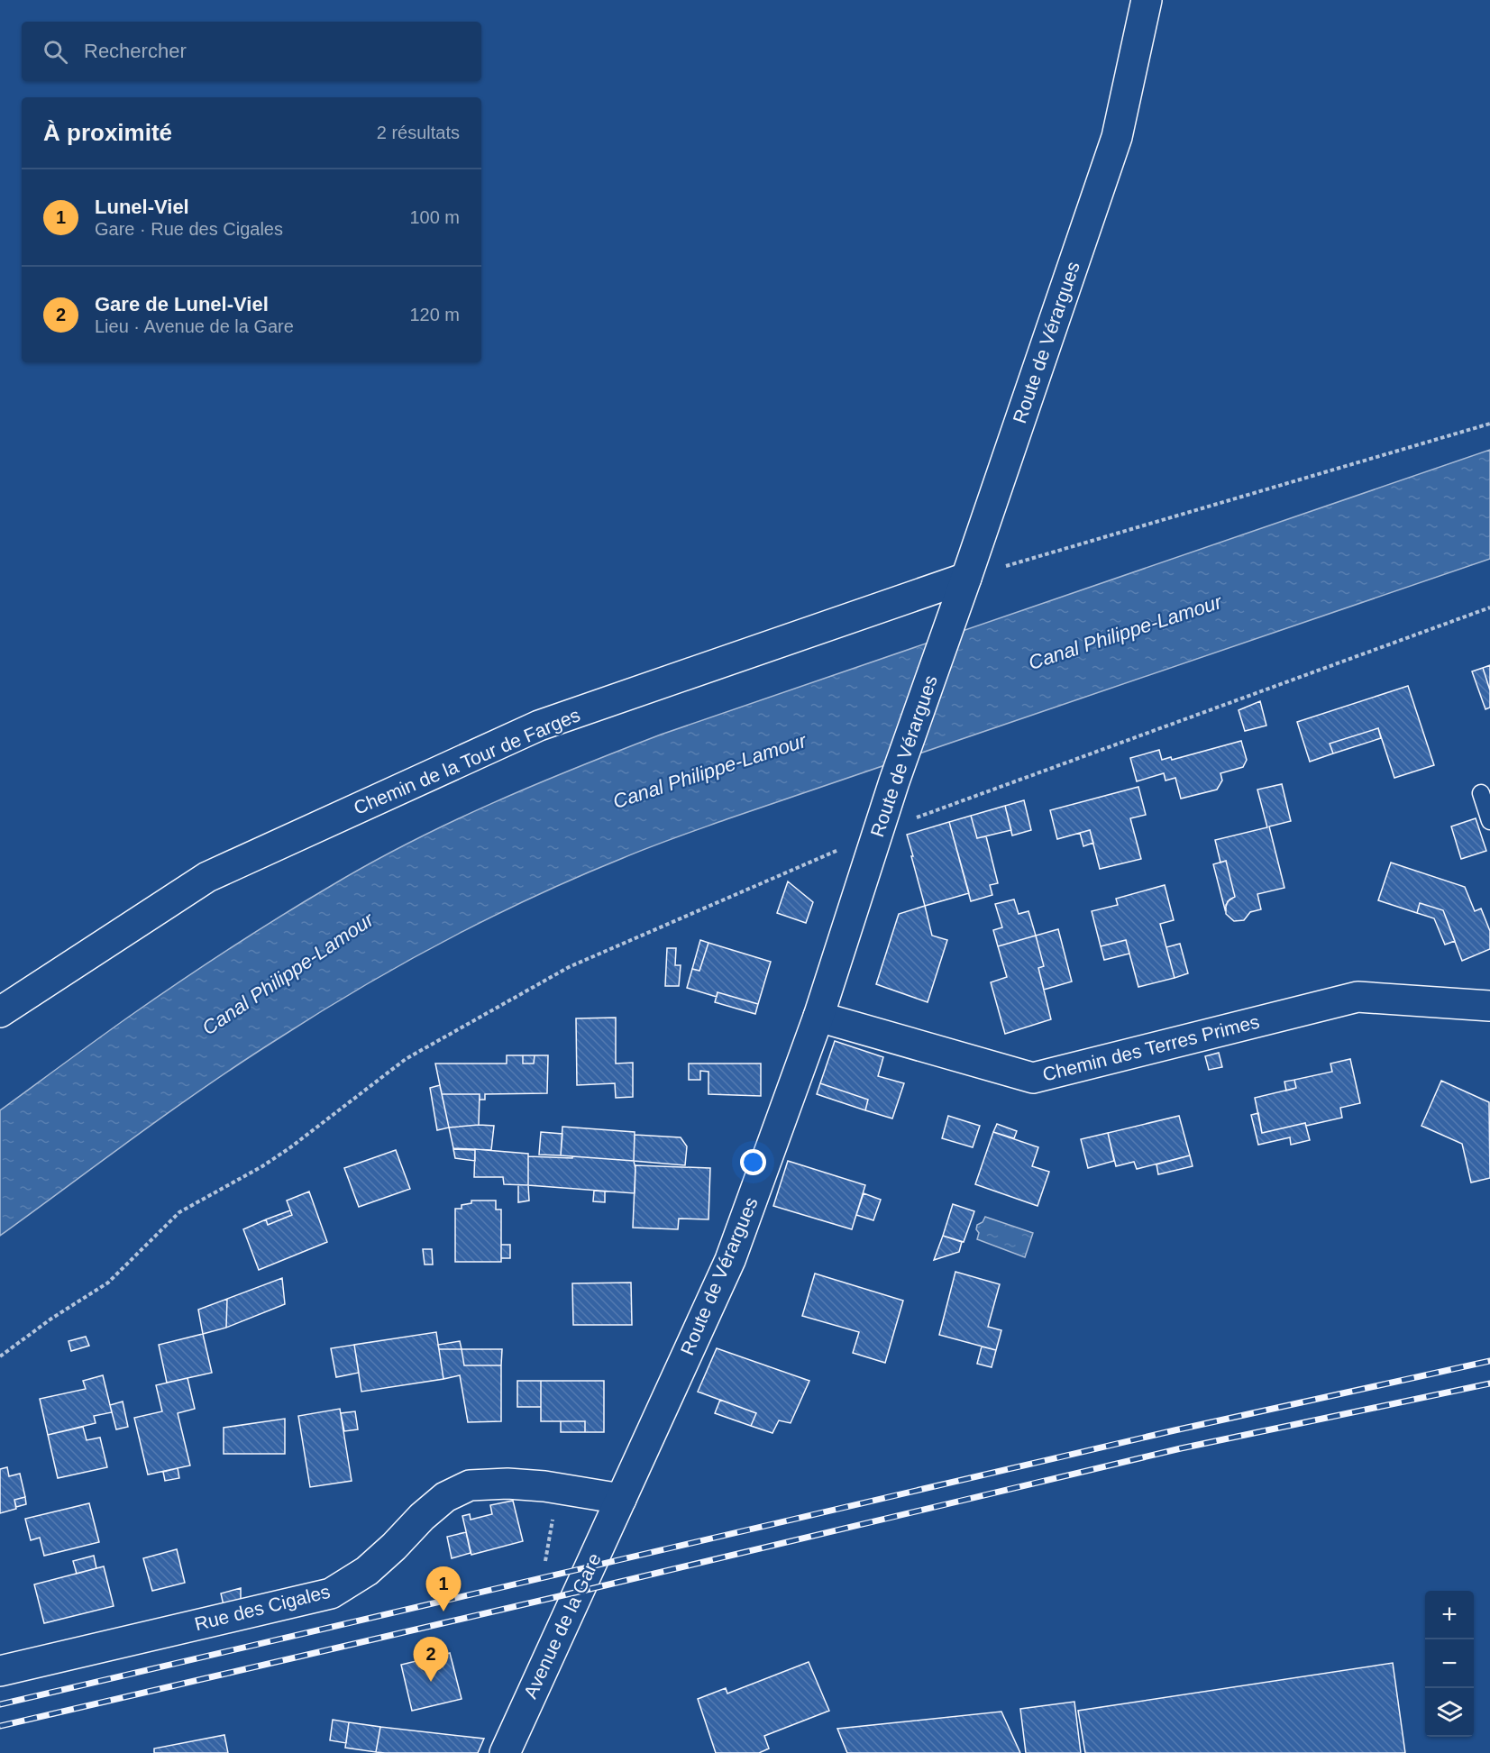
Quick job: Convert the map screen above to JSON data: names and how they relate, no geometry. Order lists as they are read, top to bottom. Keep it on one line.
{"streets":{"street":["Route de Vérargues","Chemin de la Tour de Farges","Chemin des Terres Primes","Rue des Cigales","Avenue de la Gare"]},"crossings":[["Route de Vérargues","Chemin de la Tour de Farges"],["Route de Vérargues","Chemin des Terres Primes"],["Route de Vérargues","Rue des Cigales"],["Route de Vérargues","Avenue de la Gare"],["Rue des Cigales","Avenue de la Gare"]],"water":["Canal Philippe-Lamour"],"page":{"search":"Rechercher","heading":["À proximité","2 résultats"],"list":[{"mark":"1","name":"Lunel-Viel","note":"Gare · Rue des Cigales","value":"100 m"},{"mark":"2","name":"Gare de Lunel-Viel","note":"Lieu · Avenue de la Gare","value":"120 m"}],"pins":["1","2"],"map_buttons":["+","−"]}}
